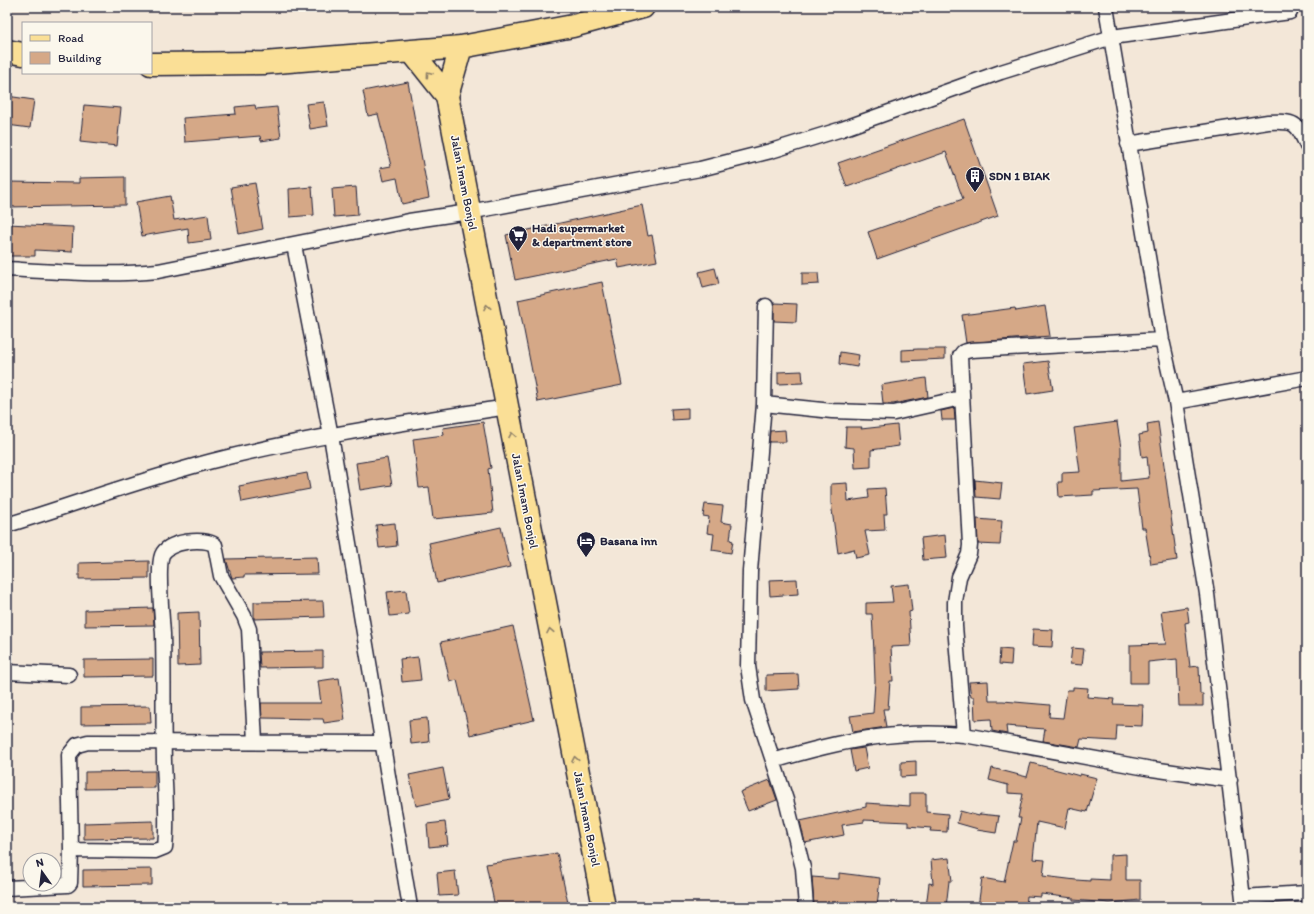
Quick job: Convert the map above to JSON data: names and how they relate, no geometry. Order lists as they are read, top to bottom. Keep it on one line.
{"streets":{"main road":["Jalan Imam Bonjol"]},"one_way":["Jalan Imam Bonjol"],"places":{"building":["SDN 1 BIAK"],"supermarket":["Hadi supermarket & department store"],"hotel":["Basana inn"]},"legend":["Road","Building"],"north":"top"}
